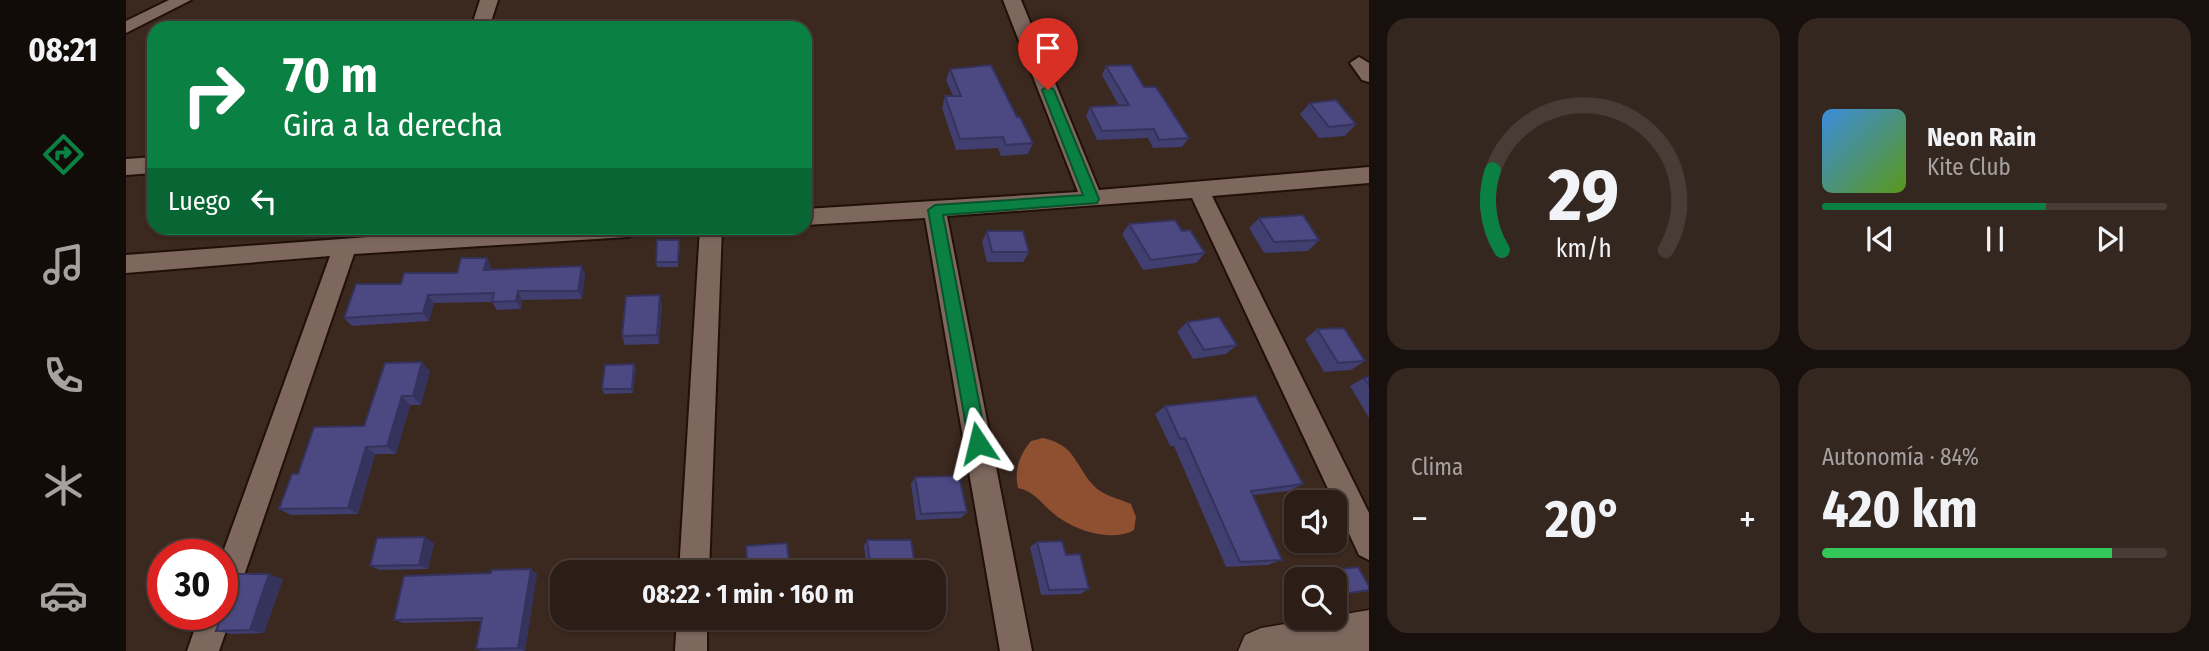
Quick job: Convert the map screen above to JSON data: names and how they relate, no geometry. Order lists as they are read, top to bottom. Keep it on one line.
{"page":{"tabs":"08:21","turn":["70 m","Gira a la derecha"],"song":["Neon Rain","Kite Club"],"then":"Luego","tile":["Clima",["Autonomía · 84%","420 km"]],"heat":["−","20°","+"],"limit":"30","trip":"08:22 · 1 min · 160 m","gauge":["29","km/h"]}}
